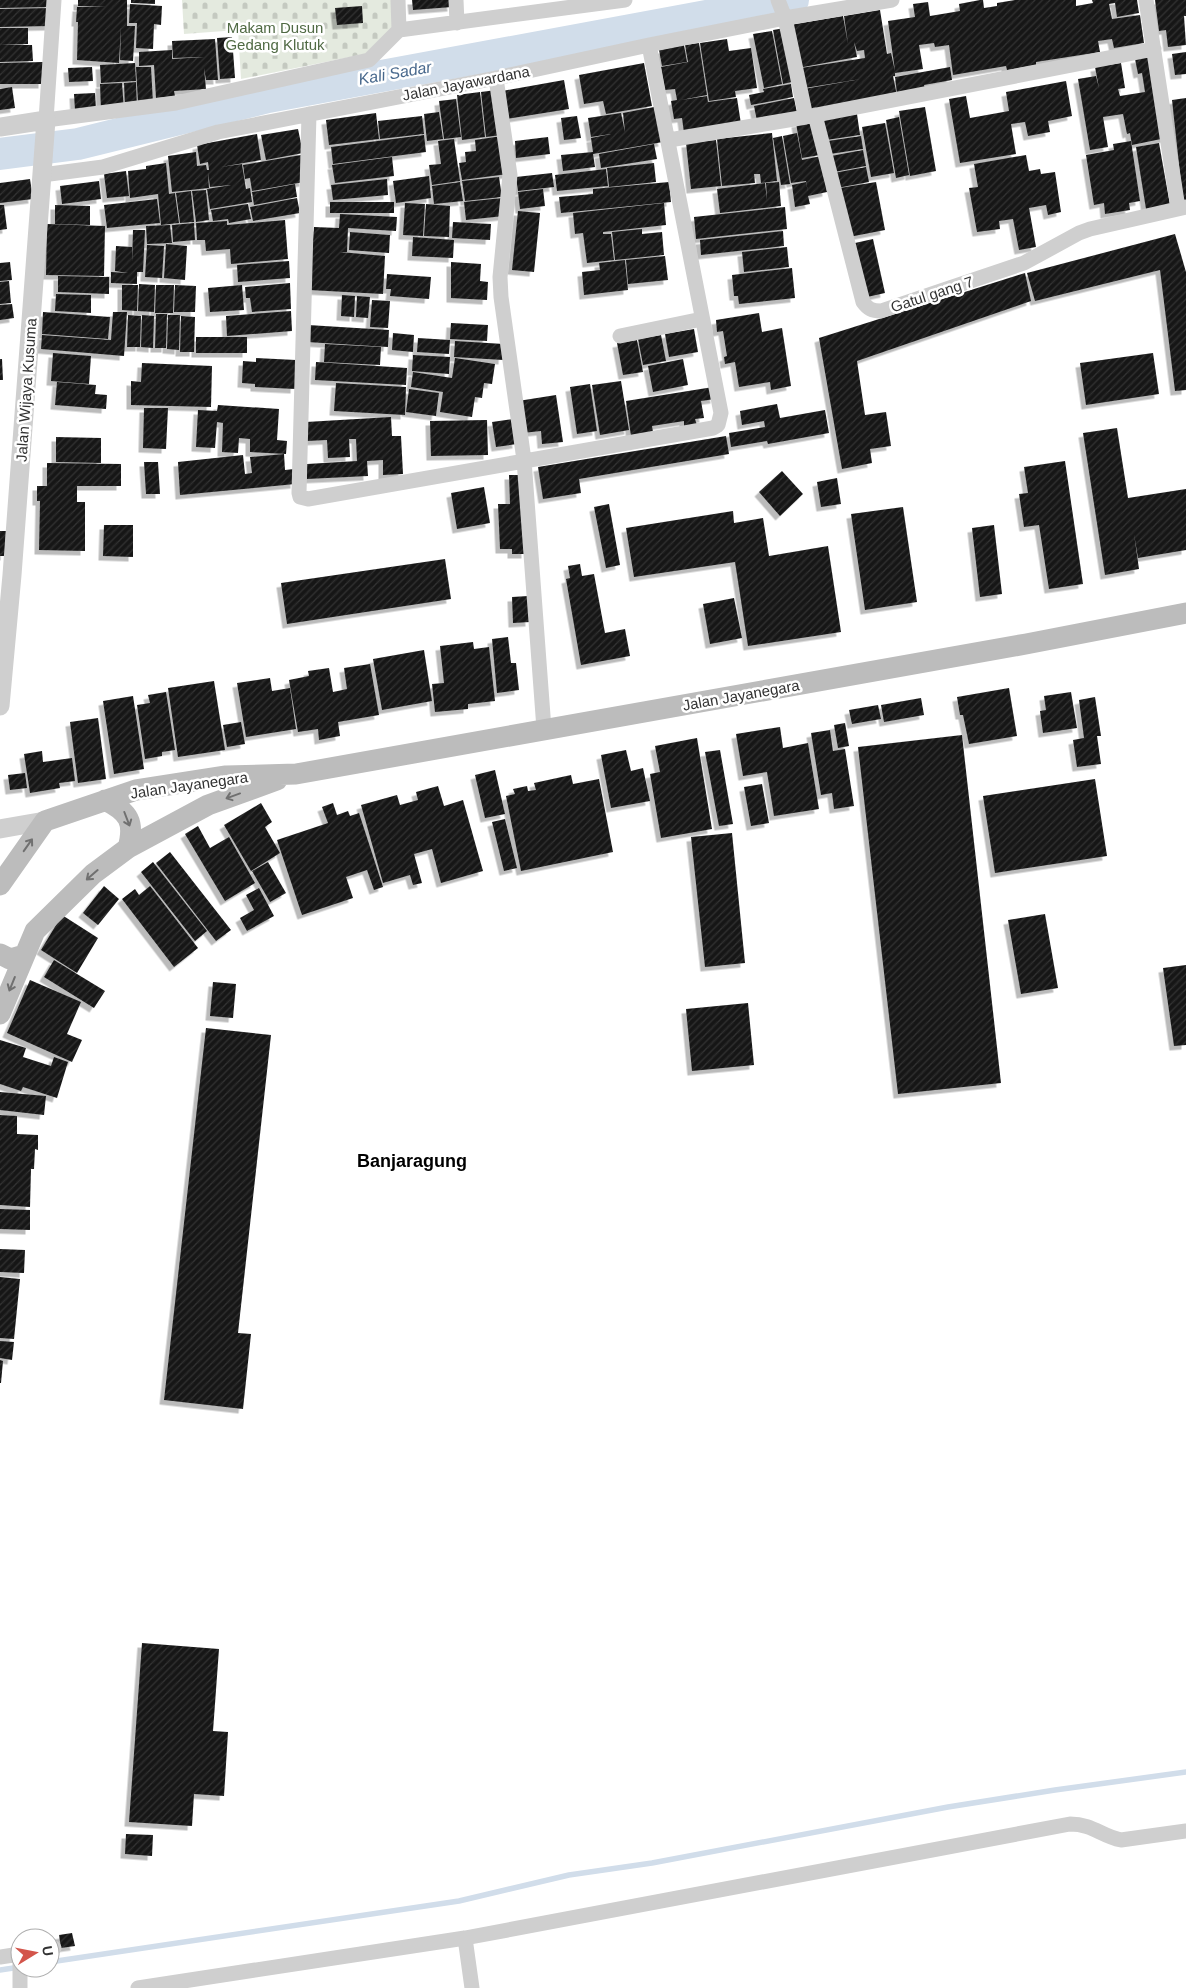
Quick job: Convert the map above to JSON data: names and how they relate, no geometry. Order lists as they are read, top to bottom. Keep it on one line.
{"streets":{"main road":["Jalan Jayanegara"],"street":["Jalan Jayawardana","Gatul gang 7","Jalan Wijaya Kusuma"]},"crossings":[["Jalan Jayawardana","Jalan Wijaya Kusuma"]],"districts":["Banjaragung"],"water":["Kali Sadar"],"parks":["Makam Dusun Gedang Klutuk"],"north":"right"}
